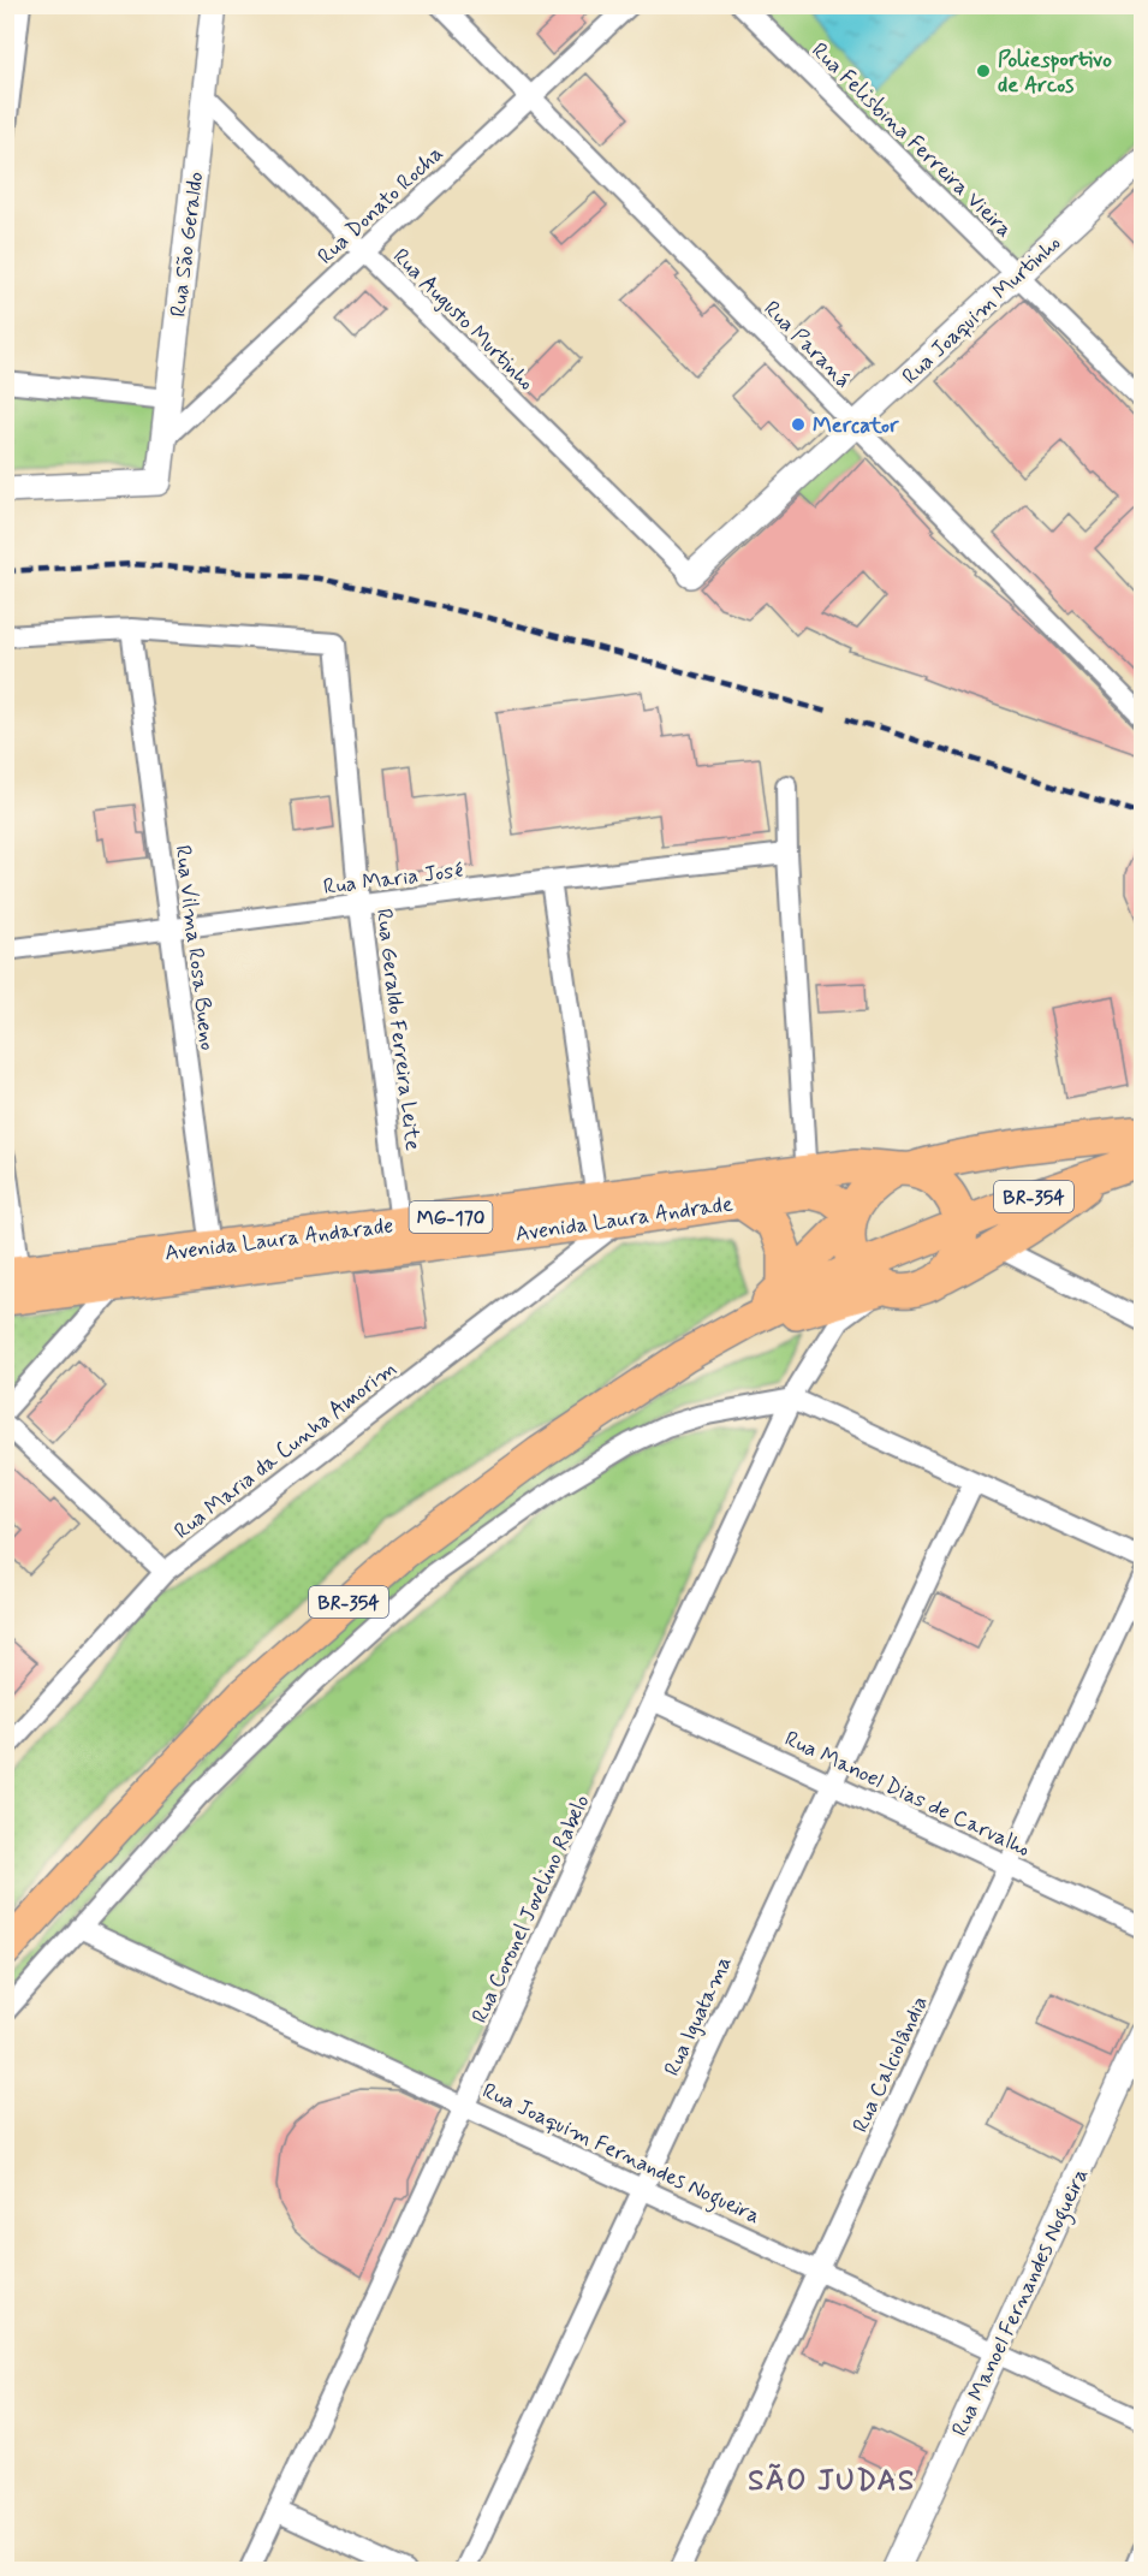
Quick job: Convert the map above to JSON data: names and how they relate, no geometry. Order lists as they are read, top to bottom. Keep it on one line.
{"streets":{"main road":["BR-354","MG-170","Avenida Laura Andrade","Avenida Laura Andarade"],"street":["Rua Felisbina Ferreira Vieira","Rua Donato Rocha","Rua São Geraldo","Rua Joaquim Murtinho","Rua Augusto Murtinho","Rua Paraná","Rua Maria José","Rua Vilma Rosa Bueno","Rua Geraldo Ferreira Leite","Rua Maria da Cunha Amorim","Rua Manoel Dias de Carvalho","Rua Coronel Jovelino Rabelo","Rua Iguatama","Rua Calciolândia","Rua Joaquim Fernandes Nogueira","Rua Manoel Fernandes Nogueira"]},"crossings":[["Rua Felisbina Ferreira Vieira","Rua Joaquim Murtinho"],["Rua Donato Rocha","Rua São Geraldo"],["Rua Donato Rocha","Rua Augusto Murtinho"],["Rua Donato Rocha","Rua Paraná"],["Rua São Geraldo","Rua Augusto Murtinho"],["Rua Joaquim Murtinho","Rua Augusto Murtinho"],["Rua Joaquim Murtinho","Rua Paraná"],["Rua Maria José","Rua Vilma Rosa Bueno"],["Rua Maria José","Rua Geraldo Ferreira Leite"],["Rua Vilma Rosa Bueno","Rua Geraldo Ferreira Leite"],["Rua Vilma Rosa Bueno","MG-170"],["Rua Vilma Rosa Bueno","Avenida Laura Andarade"],["Rua Geraldo Ferreira Leite","Avenida Laura Andarade"],["MG-170","Avenida Laura Andrade"],["MG-170","Avenida Laura Andarade"],["Avenida Laura Andrade","Avenida Laura Andarade"],["Avenida Laura Andrade","Rua Maria da Cunha Amorim"],["Avenida Laura Andarade","Rua Maria da Cunha Amorim"],["Rua Manoel Dias de Carvalho","Rua Coronel Jovelino Rabelo"],["Rua Manoel Dias de Carvalho","Rua Iguatama"],["Rua Manoel Dias de Carvalho","Rua Calciolândia"],["Rua Coronel Jovelino Rabelo","Rua Joaquim Fernandes Nogueira"],["Rua Iguatama","Rua Joaquim Fernandes Nogueira"],["Rua Calciolândia","Rua Joaquim Fernandes Nogueira"],["Rua Joaquim Fernandes Nogueira","Rua Manoel Fernandes Nogueira"]],"districts":["SÃO JUDAS"],"places":["Poliesportivo de Arcos","Mercator"]}
